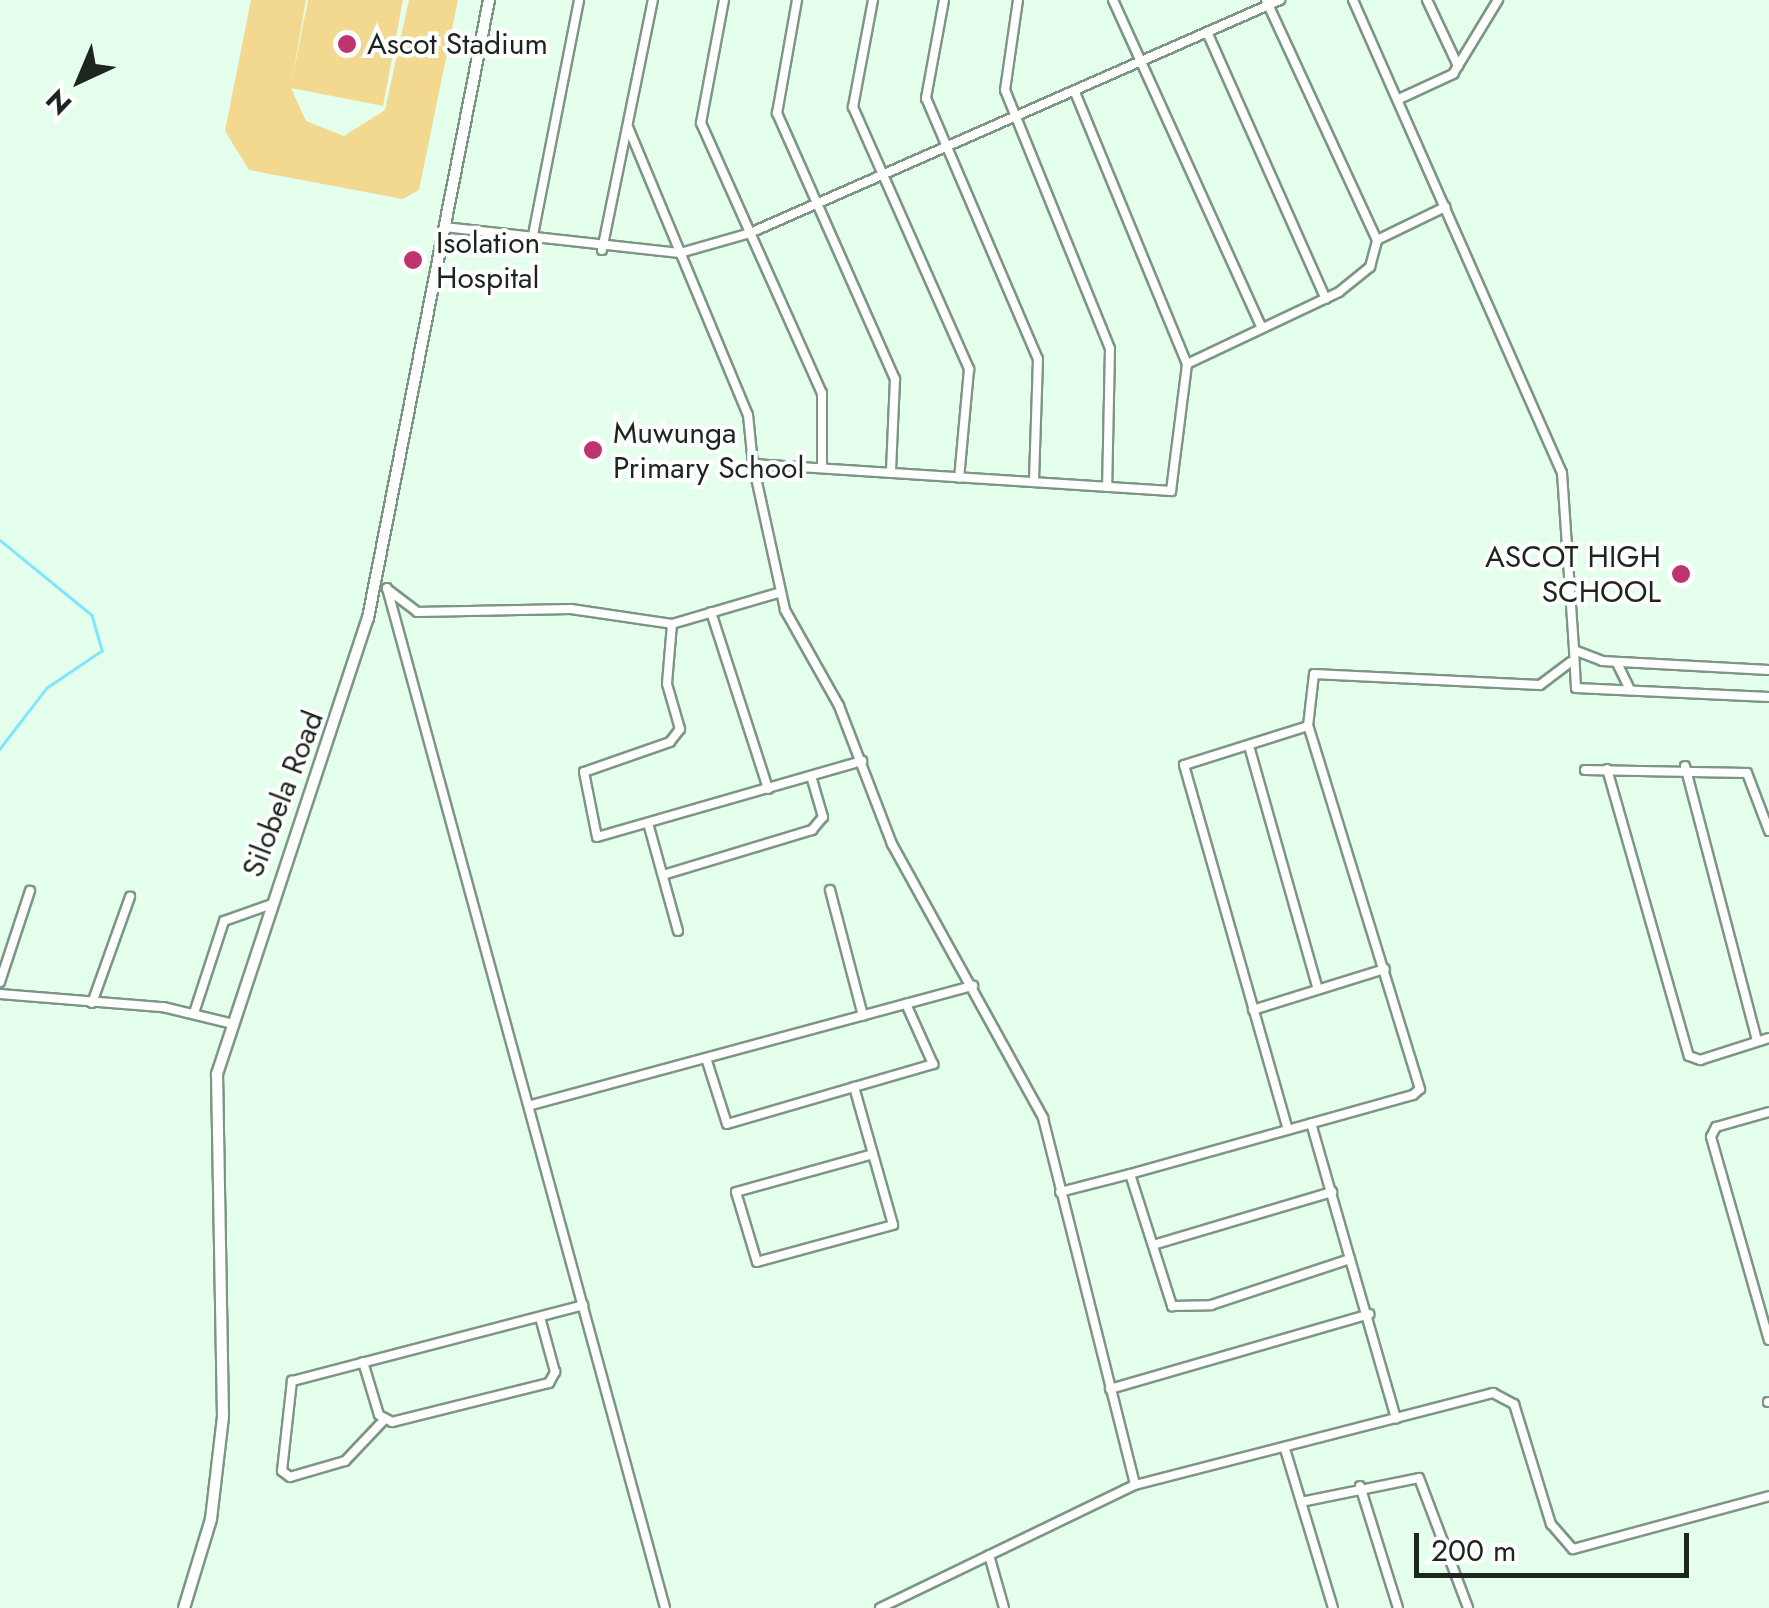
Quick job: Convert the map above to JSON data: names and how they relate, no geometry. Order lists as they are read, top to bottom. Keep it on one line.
{"streets":{"street":["Silobela Road"]},"places":["Ascot Stadium","Isolation Hospital","Muwunga Primary School","ASCOT HIGH SCHOOL"],"scale_bar":"200 m","north":"bottom left"}
